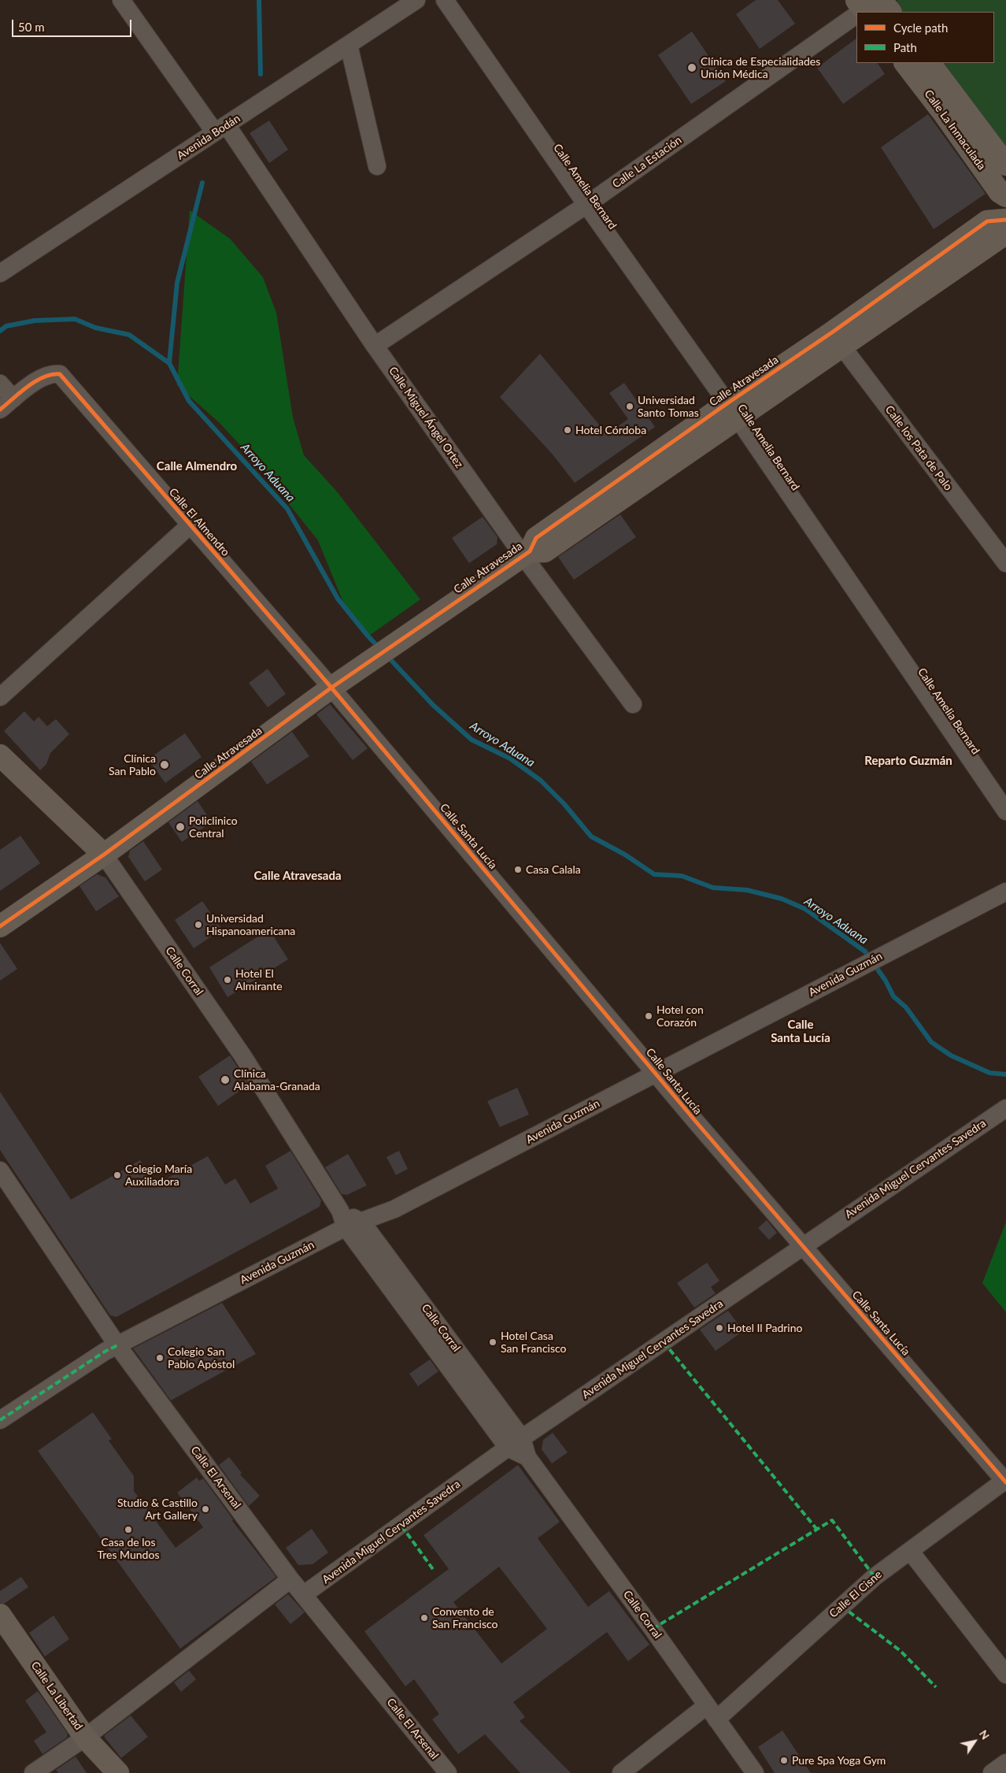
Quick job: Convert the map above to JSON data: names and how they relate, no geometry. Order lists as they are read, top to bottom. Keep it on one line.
{"streets":{"street":["Calle La Inmaculada","Avenida Bodán","Calle La Estación","Calle Amelia Bernard","Calle Atravesada","Calle Miguel Ángel Ortez","Calle los Pata de Palo","Calle El Almendro","Calle Santa Lucía","Calle Corral","Avenida Guzmán","Avenida Miguel Cervantes Savedra","Calle El Arsenal","Calle El Cisne","Calle La Libertad"]},"crossings":[["Avenida Bodán","Calle Miguel Ángel Ortez"],["Calle La Estación","Calle Amelia Bernard"],["Calle La Estación","Calle Miguel Ángel Ortez"],["Calle Amelia Bernard","Calle Atravesada"],["Calle Atravesada","Calle Miguel Ángel Ortez"],["Calle Atravesada","Calle los Pata de Palo"],["Calle Atravesada","Calle El Almendro"],["Calle Atravesada","Calle Santa Lucía"],["Calle Atravesada","Calle Corral"],["Calle El Almendro","Calle Santa Lucía"],["Calle Santa Lucía","Avenida Guzmán"],["Calle Santa Lucía","Avenida Miguel Cervantes Savedra"],["Calle Santa Lucía","Calle El Cisne"],["Calle Corral","Avenida Guzmán"],["Calle Corral","Avenida Miguel Cervantes Savedra"],["Calle Corral","Calle El Cisne"],["Avenida Guzmán","Calle El Arsenal"],["Avenida Miguel Cervantes Savedra","Calle El Arsenal"]],"districts":["Calle Almendro","Reparto Guzmán","Calle Atravesada","Calle Santa Lucía"],"water":["Arroyo Aduana"],"places":["Clínica de Especialidades Unión Médica","Universidad Santo Tomas","Hotel Córdoba","Clínica San Pablo","Policlinico Central","Casa Calala","Universidad Hispanoamericana","Hotel El Almirante","Hotel con Corazón","Clínica Alabama-Granada","Colegio María Auxiliadora","Hotel Il Padrino","Hotel Casa San Francisco","Colegio San Pablo Apóstol","Studio & Castillo Art Gallery","Casa de los Tres Mundos","Convento de San Francisco","Pure Spa Yoga Gym"],"legend":["Cycle path","Path"],"scale_bar":"50 m","north":"top right"}
